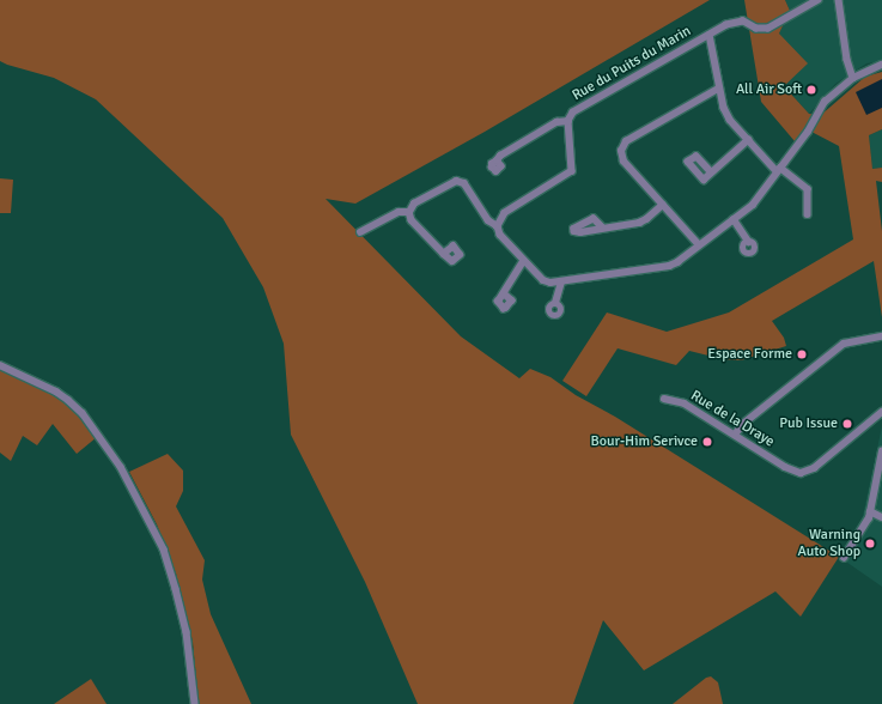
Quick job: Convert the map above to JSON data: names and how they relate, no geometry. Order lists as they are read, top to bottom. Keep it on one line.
{"streets":{"street":["Rue du Puits du Marin","Rue de la Draye"]},"places":["All Air Soft","Espace Forme","Pub Issue","Bour-Him Serivce","Warning Auto Shop"]}
